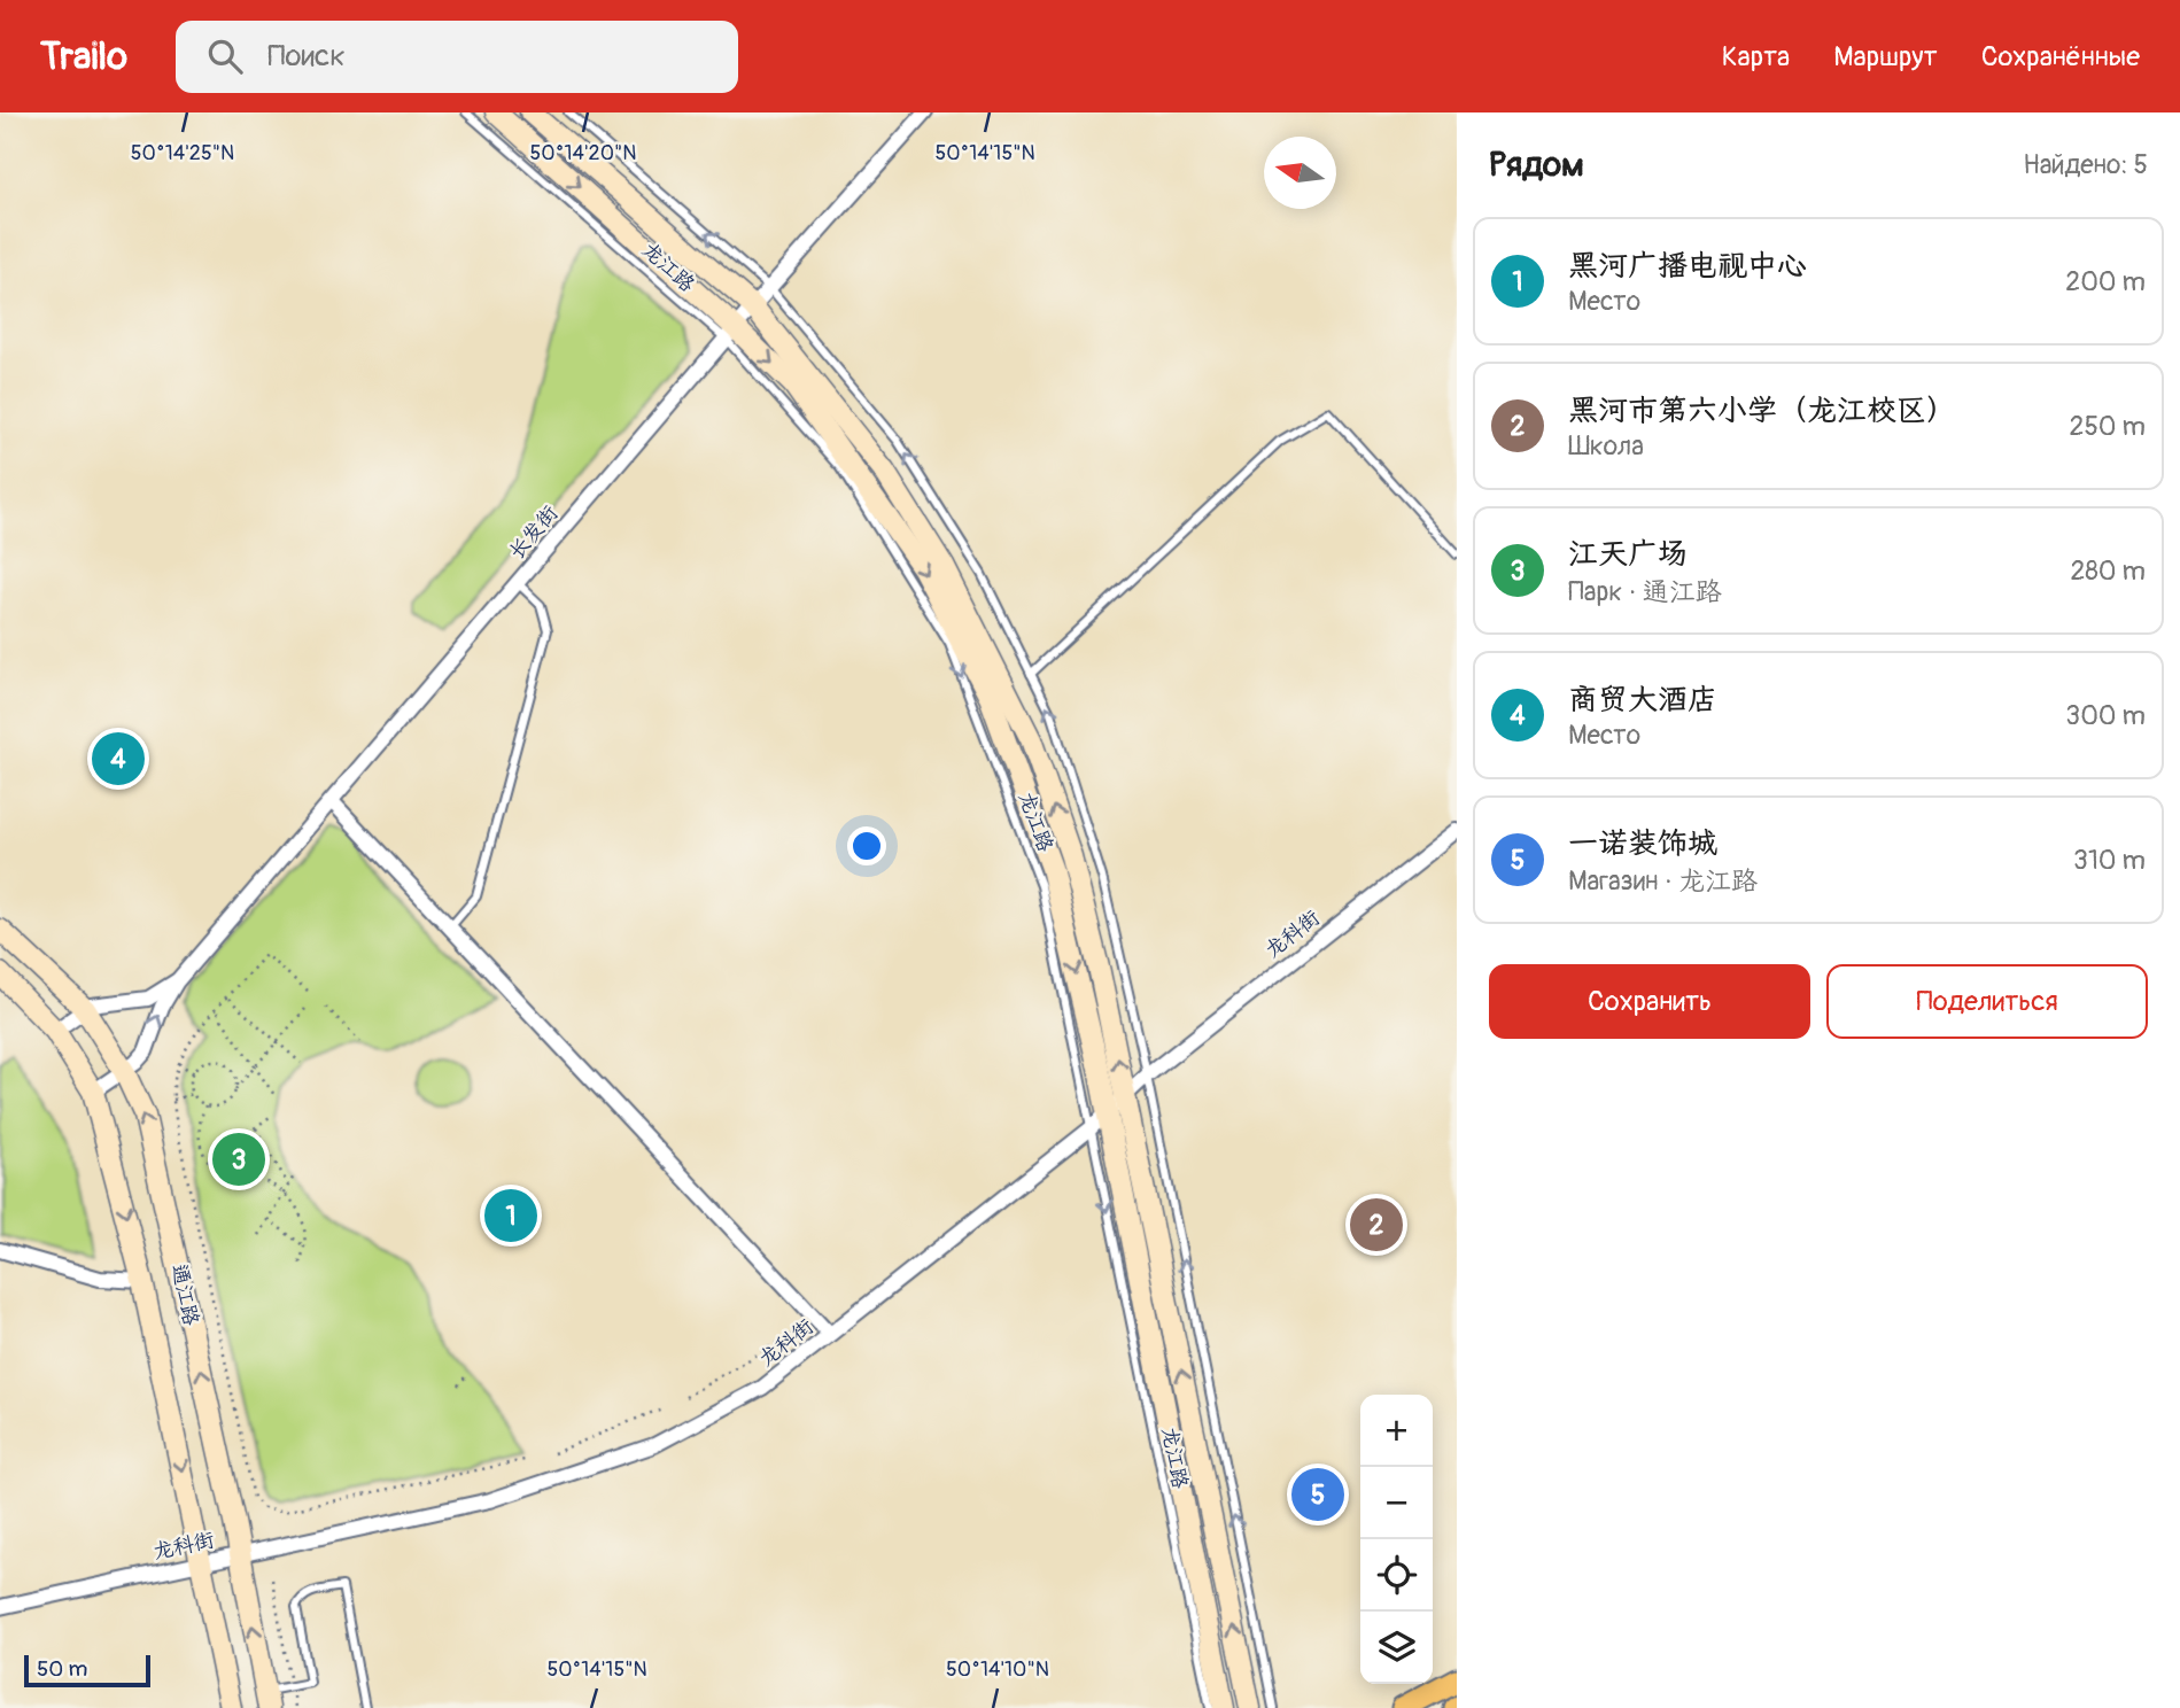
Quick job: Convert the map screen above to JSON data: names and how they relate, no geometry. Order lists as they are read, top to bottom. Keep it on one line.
{"streets":{"street":["龙江路","长发街","龙科街","通江路"]},"crossings":[["龙江路","长发街"],["龙江路","龙科街"],["长发街","通江路"],["龙科街","通江路"]],"scale_bar":"50 m","north":"left","page":{"header":"Trailo","search":"Поиск","nav":["Карта","Маршрут","Сохранённые"],"heading":["Рядом","Найдено: 5"],"list":[{"mark":"1","name":"黑河广播电视中心","note":"Место","value":"200 m"},{"mark":"2","name":"黑河市第六小学（龙江校区）","note":"Школа","value":"250 m"},{"mark":"3","name":"江天广场","note":"Парк · 通江路","value":"280 m"},{"mark":"4","name":"商贸大酒店","note":"Место","value":"300 m"},{"mark":"5","name":"一诺装饰城","note":"Магазин · 龙江路","value":"310 m"}],"pins":["4","3","1","2","5"],"buttons":["Сохранить","Поделиться"],"map_buttons":["+","−"],"scale":"50 m"},"coordinates":["50°14'25\"N","50°14'20\"N","50°14'15\"N","50°14'10\"N"]}
